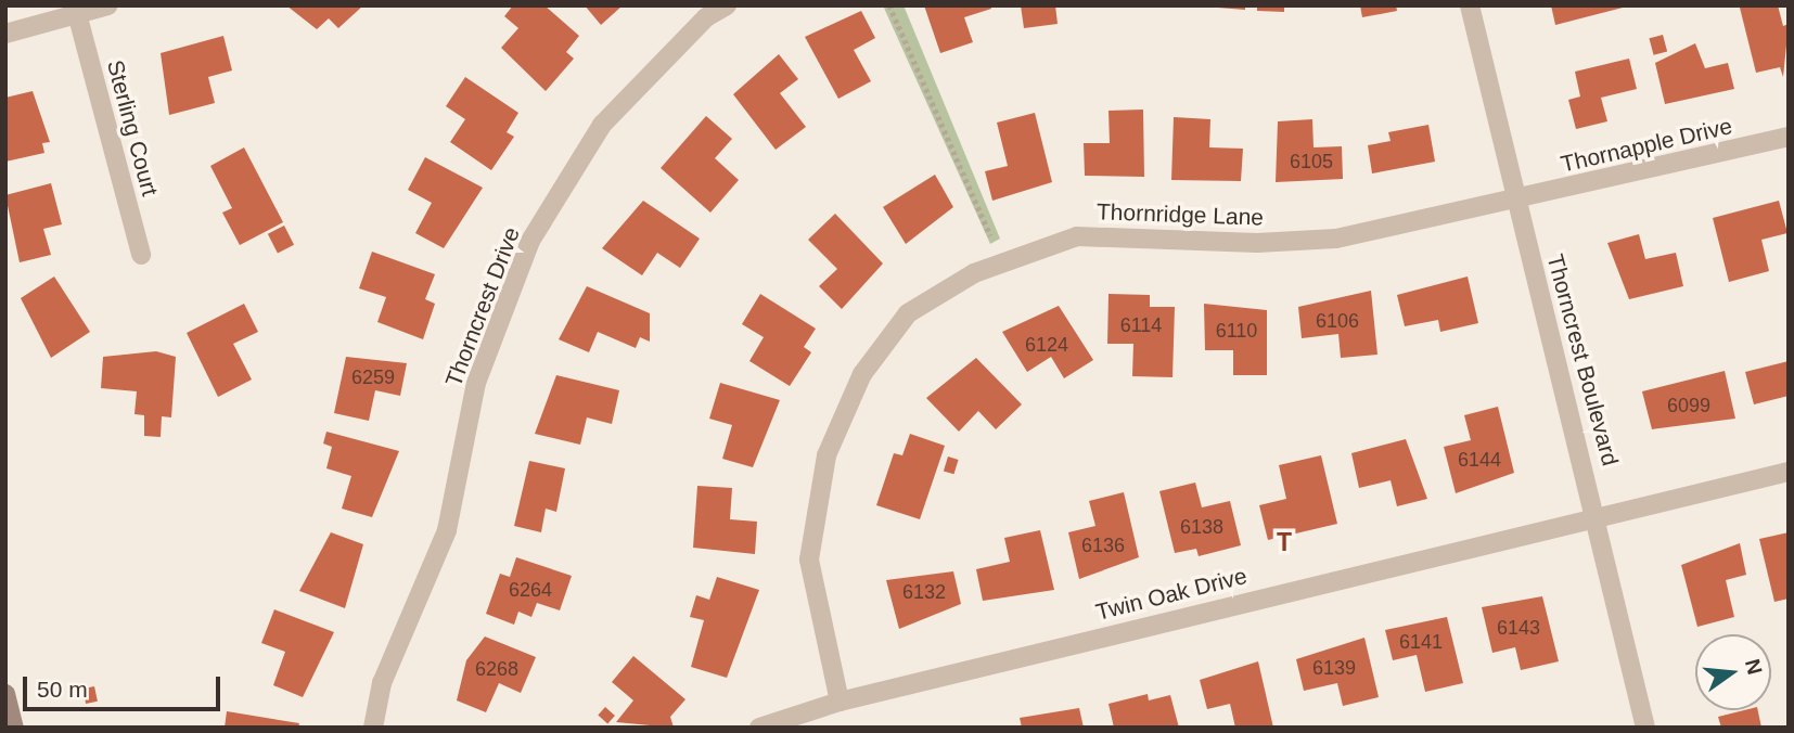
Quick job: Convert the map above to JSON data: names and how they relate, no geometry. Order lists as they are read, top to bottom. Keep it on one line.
{"streets":{"street":["Sterling Court","Thornapple Drive","Thornridge Lane","Thorncrest Drive","Thorncrest Boulevard","Twin Oak Drive"]},"crossings":[["Thornapple Drive","Thornridge Lane"],["Thornapple Drive","Thorncrest Boulevard"],["Thornridge Lane","Thorncrest Boulevard"],["Thornridge Lane","Twin Oak Drive"],["Thorncrest Boulevard","Twin Oak Drive"]],"districts":["T"],"house_numbers":["6105","6106","6114","6110","6124","6259","6099","6144","6138","6136","6264","6132","6143","6141","6139","6268"],"scale_bar":"50 m","north":"right"}
